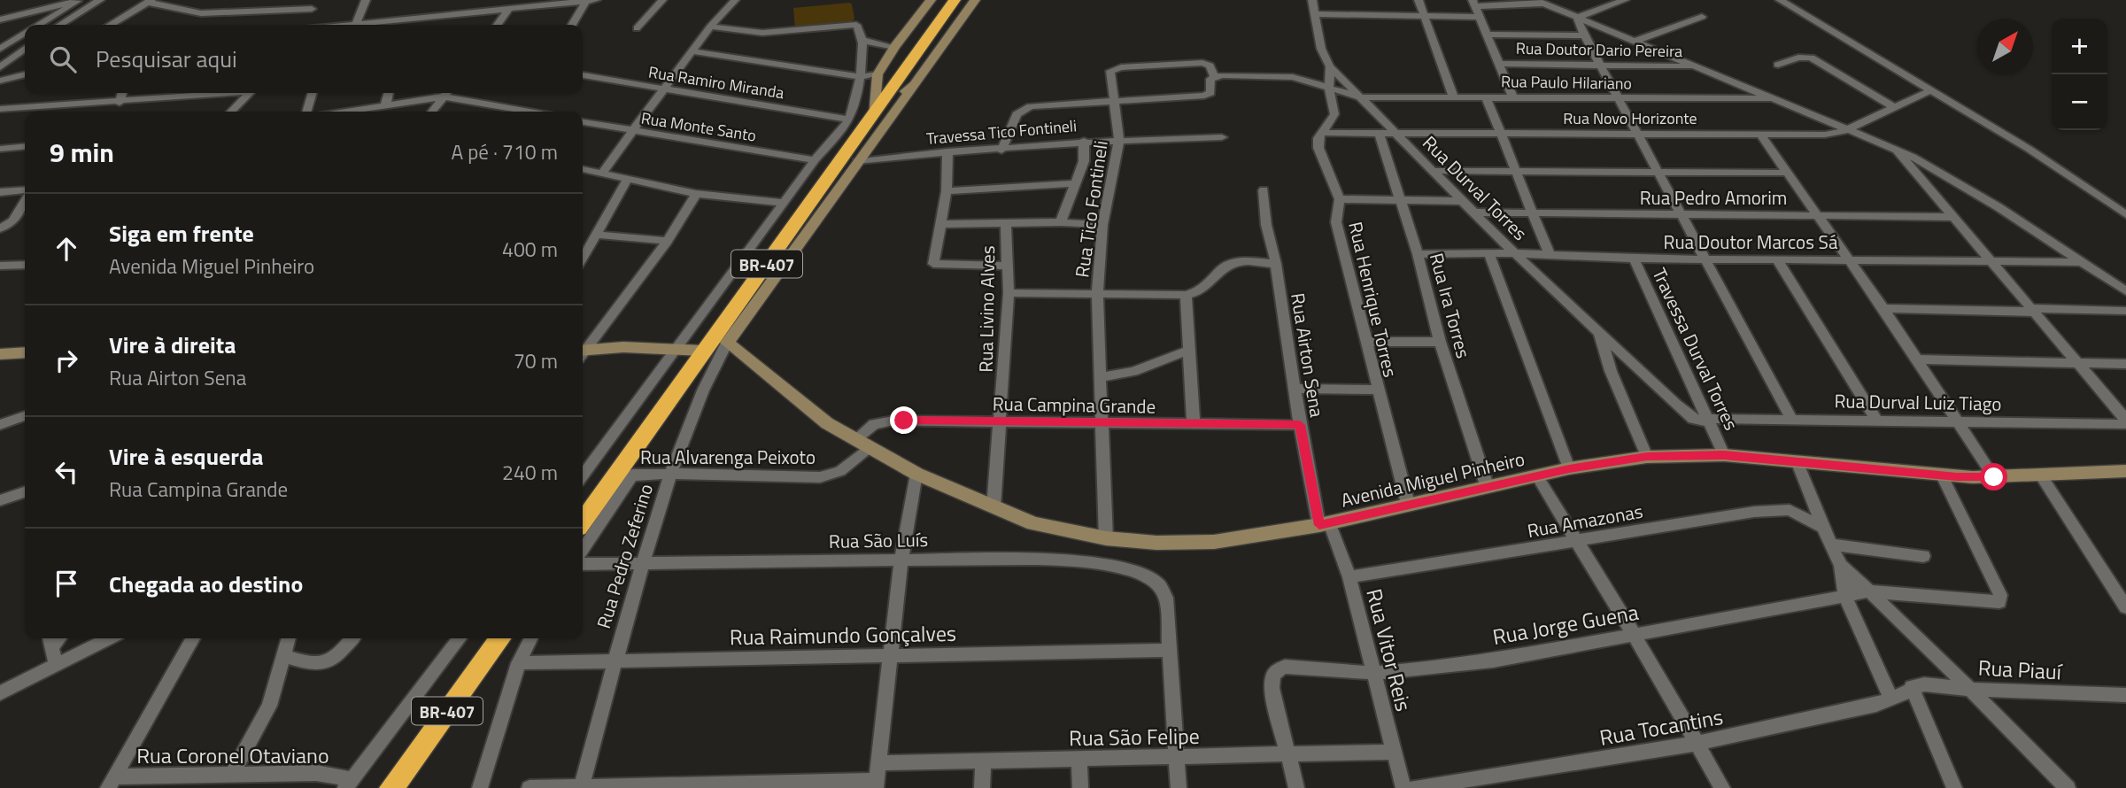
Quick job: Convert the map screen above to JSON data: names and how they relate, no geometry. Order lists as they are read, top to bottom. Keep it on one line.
{"streets":{"highway":["BR-407"],"street":["Rua Doutor Dario Pereira","Rua Ramiro Miranda","Rua Paulo Hilariano","Rua Novo Horizonte","Rua Monte Santo","Travessa Tico Fontineli","Rua Durval Torres","Rua Pedro Amorim","Rua Tico Fontineli","Rua Doutor Marcos Sá","Rua Henrique Torres","Rua Ira Torres","Rua Livino Alves","Travessa Durval Torres","Rua Airton Sena","Rua Durval Luiz Tiago","Rua Campina Grande","Rua Alvarenga Peixoto","Avenida Miguel Pinheiro","Rua Amazonas","Rua São Luís","Rua Pedro Zeferino","Rua Jorge Guena","Rua Raimundo Gonçalves","Rua Vitor Reis","Rua Piauí","Rua Tocantins","Rua São Felipe","Rua Coronel Otaviano"]},"crossings":[["Rua Paulo Hilariano","Rua Durval Torres"],["Rua Paulo Hilariano","Rua Tico Fontineli"],["Rua Paulo Hilariano","Rua Henrique Torres"],["Rua Novo Horizonte","Rua Durval Torres"],["Rua Novo Horizonte","Rua Henrique Torres"],["Rua Novo Horizonte","Rua Ira Torres"],["Travessa Tico Fontineli","Rua Tico Fontineli"],["Rua Durval Torres","Rua Pedro Amorim"],["Rua Durval Torres","Rua Doutor Marcos Sá"],["Rua Durval Torres","Rua Henrique Torres"],["Rua Durval Torres","Travessa Durval Torres"],["Rua Durval Torres","Rua Durval Luiz Tiago"],["Rua Tico Fontineli","Rua Campina Grande"],["Rua Tico Fontineli","Avenida Miguel Pinheiro"],["Rua Doutor Marcos Sá","Rua Ira Torres"],["Rua Doutor Marcos Sá","Travessa Durval Torres"],["BR-407","Rua Alvarenga Peixoto"],["BR-407","Avenida Miguel Pinheiro"],["BR-407","Rua Pedro Zeferino"],["Rua Henrique Torres","Avenida Miguel Pinheiro"],["Rua Ira Torres","Avenida Miguel Pinheiro"],["Rua Livino Alves","Rua Campina Grande"],["Rua Livino Alves","Avenida Miguel Pinheiro"],["Travessa Durval Torres","Rua Durval Luiz Tiago"],["Travessa Durval Torres","Avenida Miguel Pinheiro"],["Rua Airton Sena","Rua Campina Grande"],["Rua Airton Sena","Avenida Miguel Pinheiro"],["Rua Airton Sena","Rua Vitor Reis"],["Rua Campina Grande","Avenida Miguel Pinheiro"],["Rua Alvarenga Peixoto","Avenida Miguel Pinheiro"],["Rua Alvarenga Peixoto","Rua Pedro Zeferino"],["Avenida Miguel Pinheiro","Rua Pedro Zeferino"],["Avenida Miguel Pinheiro","Rua Jorge Guena"],["Avenida Miguel Pinheiro","Rua Vitor Reis"],["Rua Amazonas","Rua Vitor Reis"],["Rua São Luís","Rua Pedro Zeferino"],["Rua São Luís","Rua Raimundo Gonçalves"],["Rua Pedro Zeferino","Rua Raimundo Gonçalves"],["Rua Jorge Guena","Rua Vitor Reis"],["Rua Jorge Guena","Rua São Felipe"],["Rua Vitor Reis","Rua São Felipe"],["Rua Piauí","Rua Tocantins"]],"north":"top right","page":{"map_buttons":["+","−"],"search":"Pesquisar aqui","heading":["9 min","A pé · 710 m"],"list":[["Siga em frente","Avenida Miguel Pinheiro","400 m"],["Vire à direita","Rua Airton Sena","70 m"],["Vire à esquerda","Rua Campina Grande","240 m"],"Chegada ao destino"]}}
